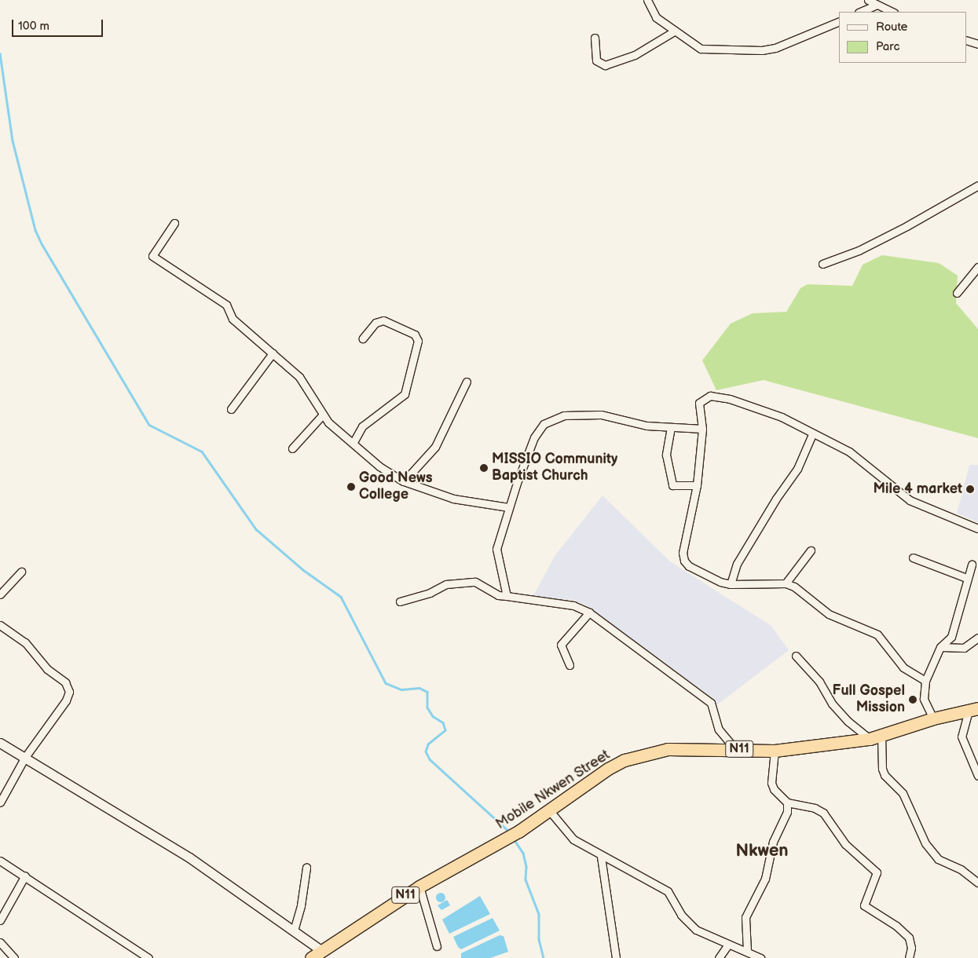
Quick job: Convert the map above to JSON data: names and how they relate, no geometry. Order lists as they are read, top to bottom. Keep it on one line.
{"streets":{"highway":["N11","Mobile Nkwen Street"]},"districts":["Nkwen"],"places":["MISSIO Community Baptist Church","Good News College","Mile 4 market","Full Gospel Mission"],"legend":["Route","Parc"],"scale_bar":"100 m"}
